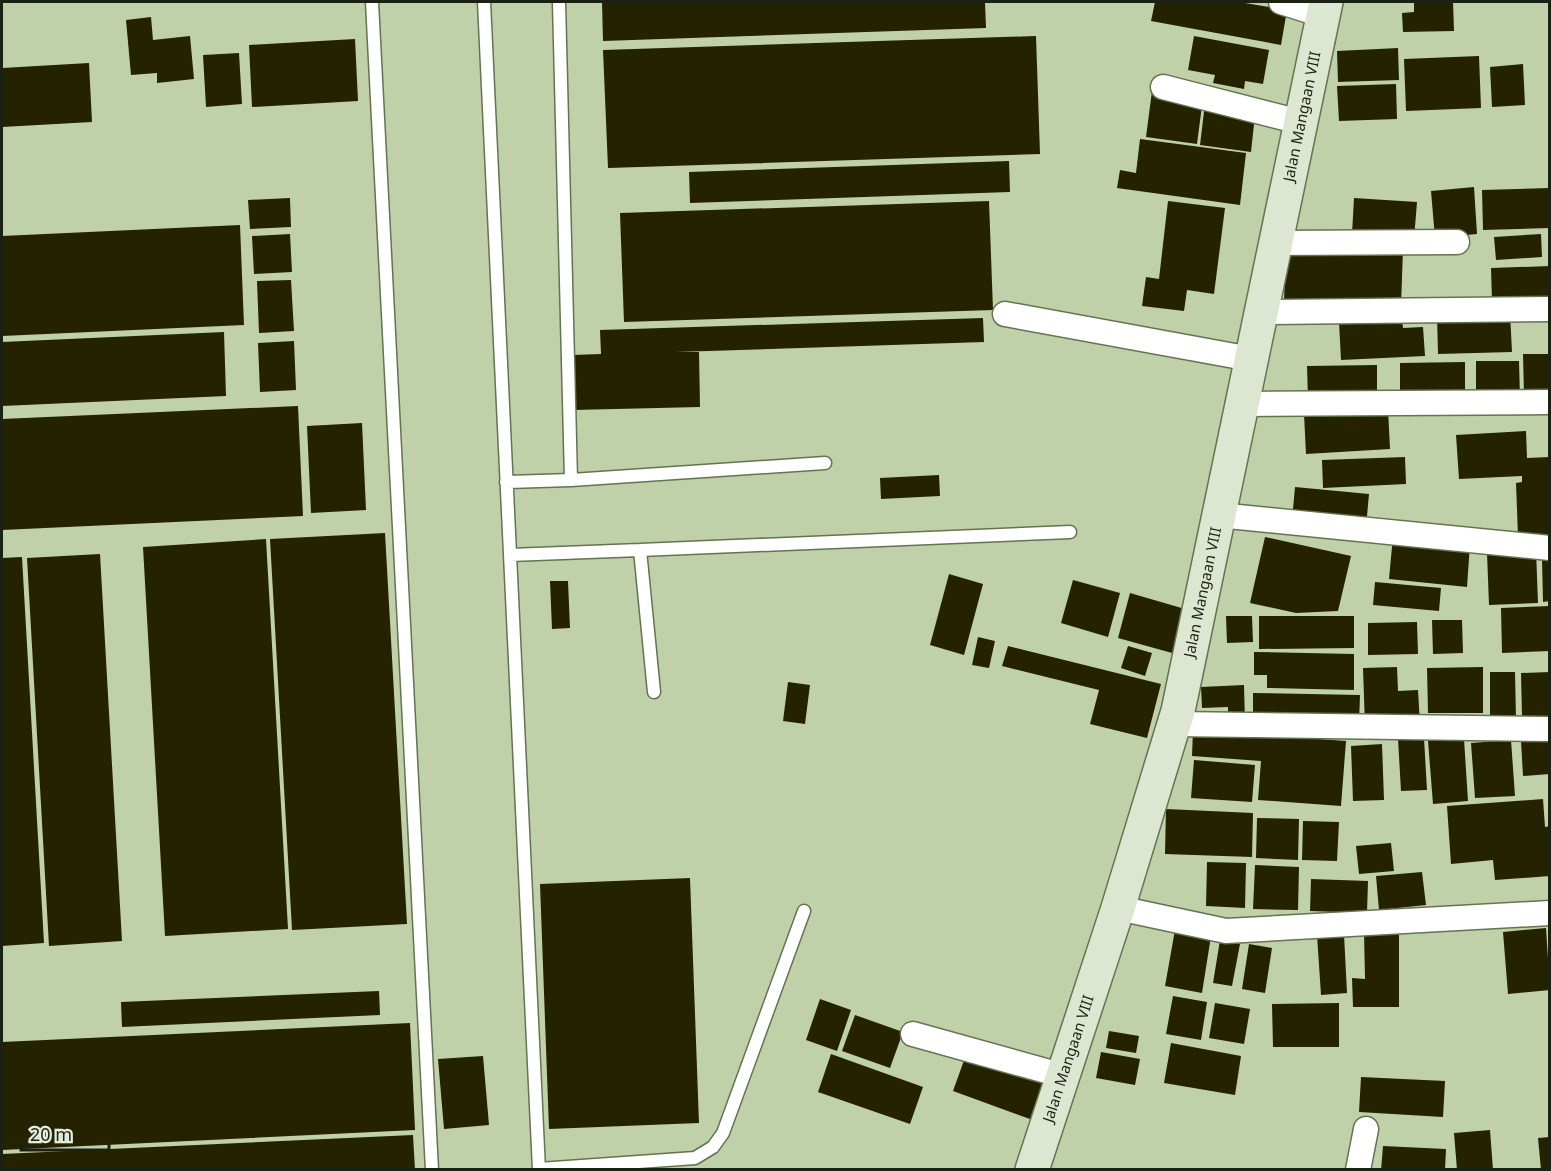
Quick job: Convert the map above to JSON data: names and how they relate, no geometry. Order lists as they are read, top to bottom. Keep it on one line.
{"streets":{"street":["Jalan Mangaan VIII"]},"scale_bar":"20 m"}
